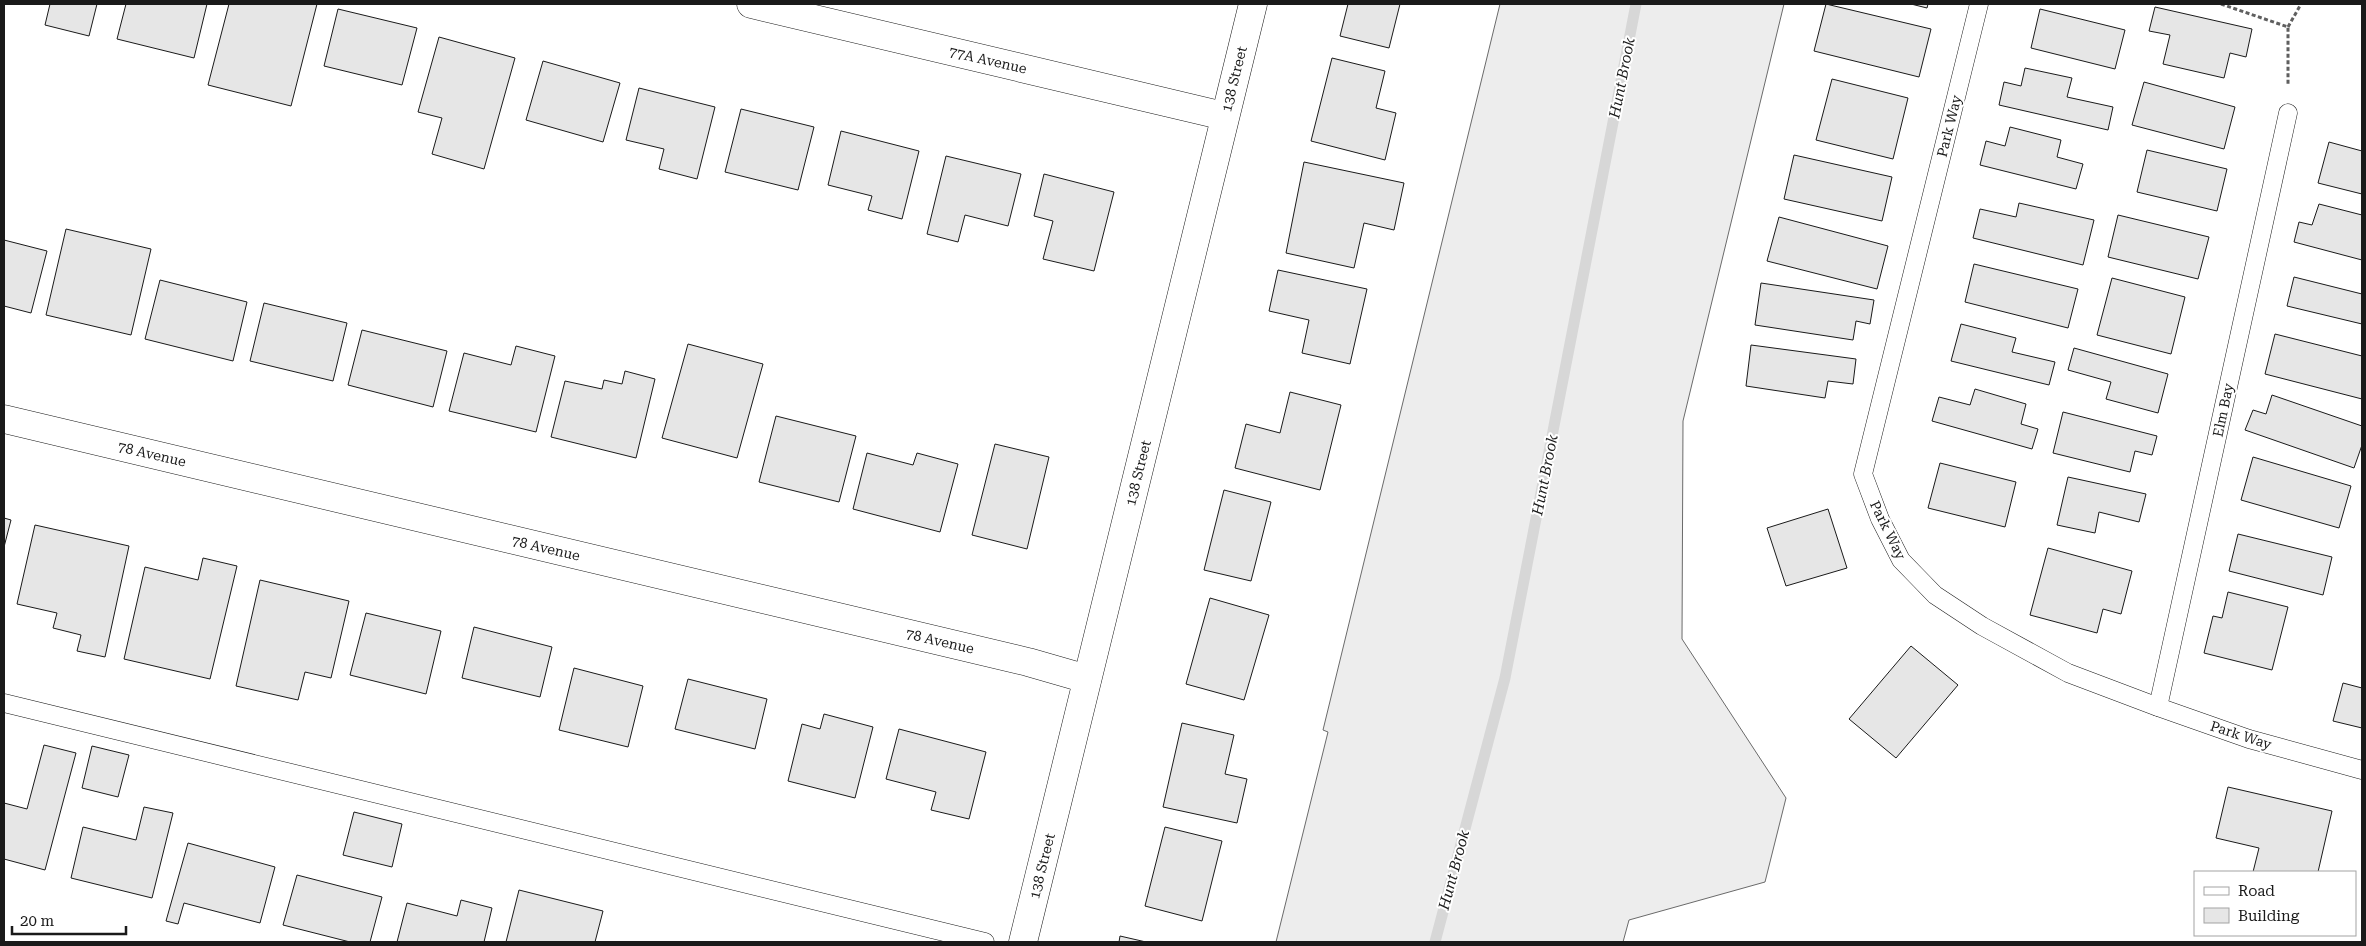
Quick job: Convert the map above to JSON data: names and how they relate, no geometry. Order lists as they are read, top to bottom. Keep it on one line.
{"streets":{"street":["77A Avenue","138 Street","78 Avenue"],"lane":["Park Way","Elm Bay"]},"crossings":[["77A Avenue","138 Street"],["138 Street","78 Avenue"],["Park Way","Elm Bay"]],"water":["Hunt Brook"],"legend":["Road","Building"],"scale_bar":"20 m"}
